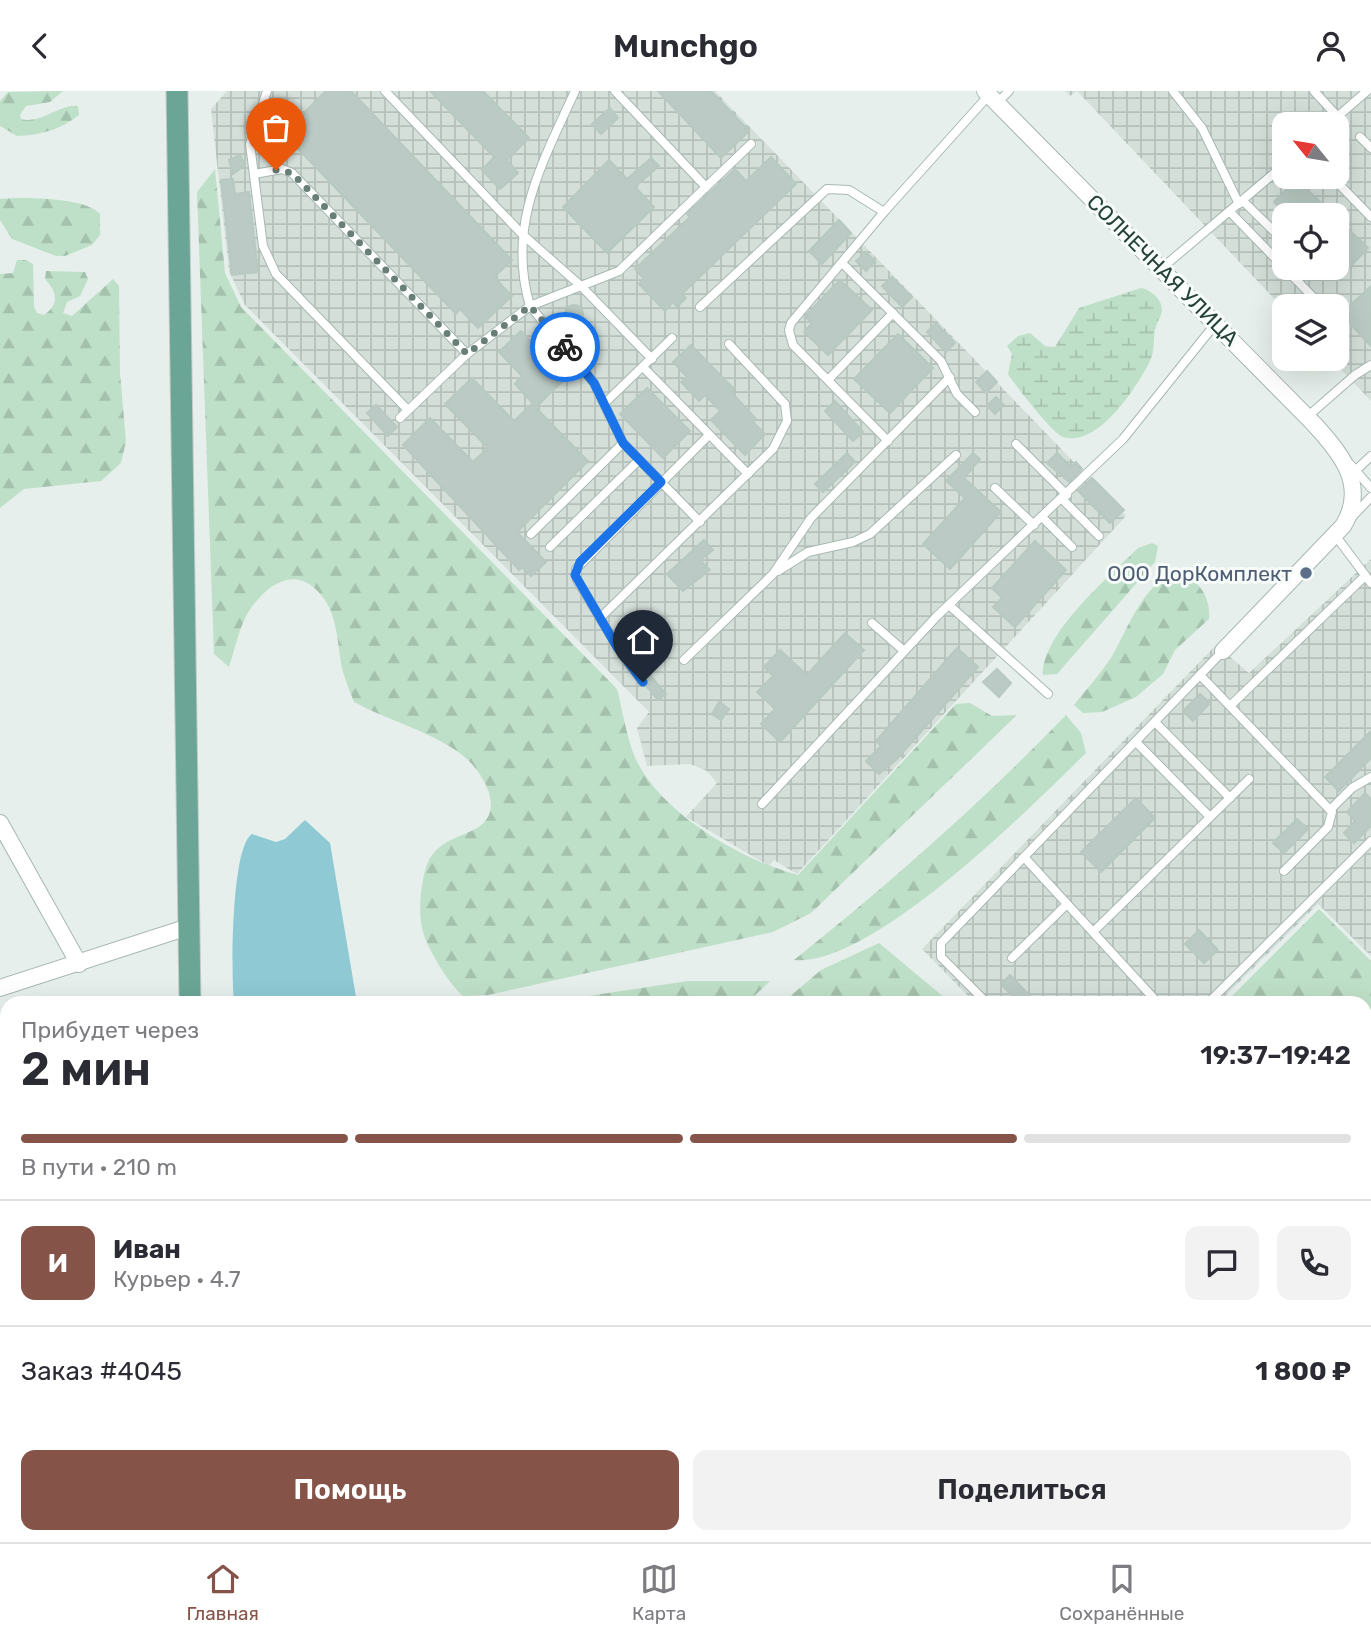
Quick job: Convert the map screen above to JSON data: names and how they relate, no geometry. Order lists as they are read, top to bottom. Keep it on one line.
{"streets":{"street":["СОЛНЕЧНАЯ УЛИЦА"]},"places":["ООО ДорКомплект"],"north":"top left","page":{"header":"Munchgo","heading":["2 мин","Прибудет через","19:37–19:42"],"panel":["Иван","Курьер · 4.7","Заказ #4045","1 800 ₽"],"bar":"В пути · 210 m","round":"И","buttons":["Помощь","Поделиться"],"tabs":["Главная","Карта","Сохранённые"]}}
